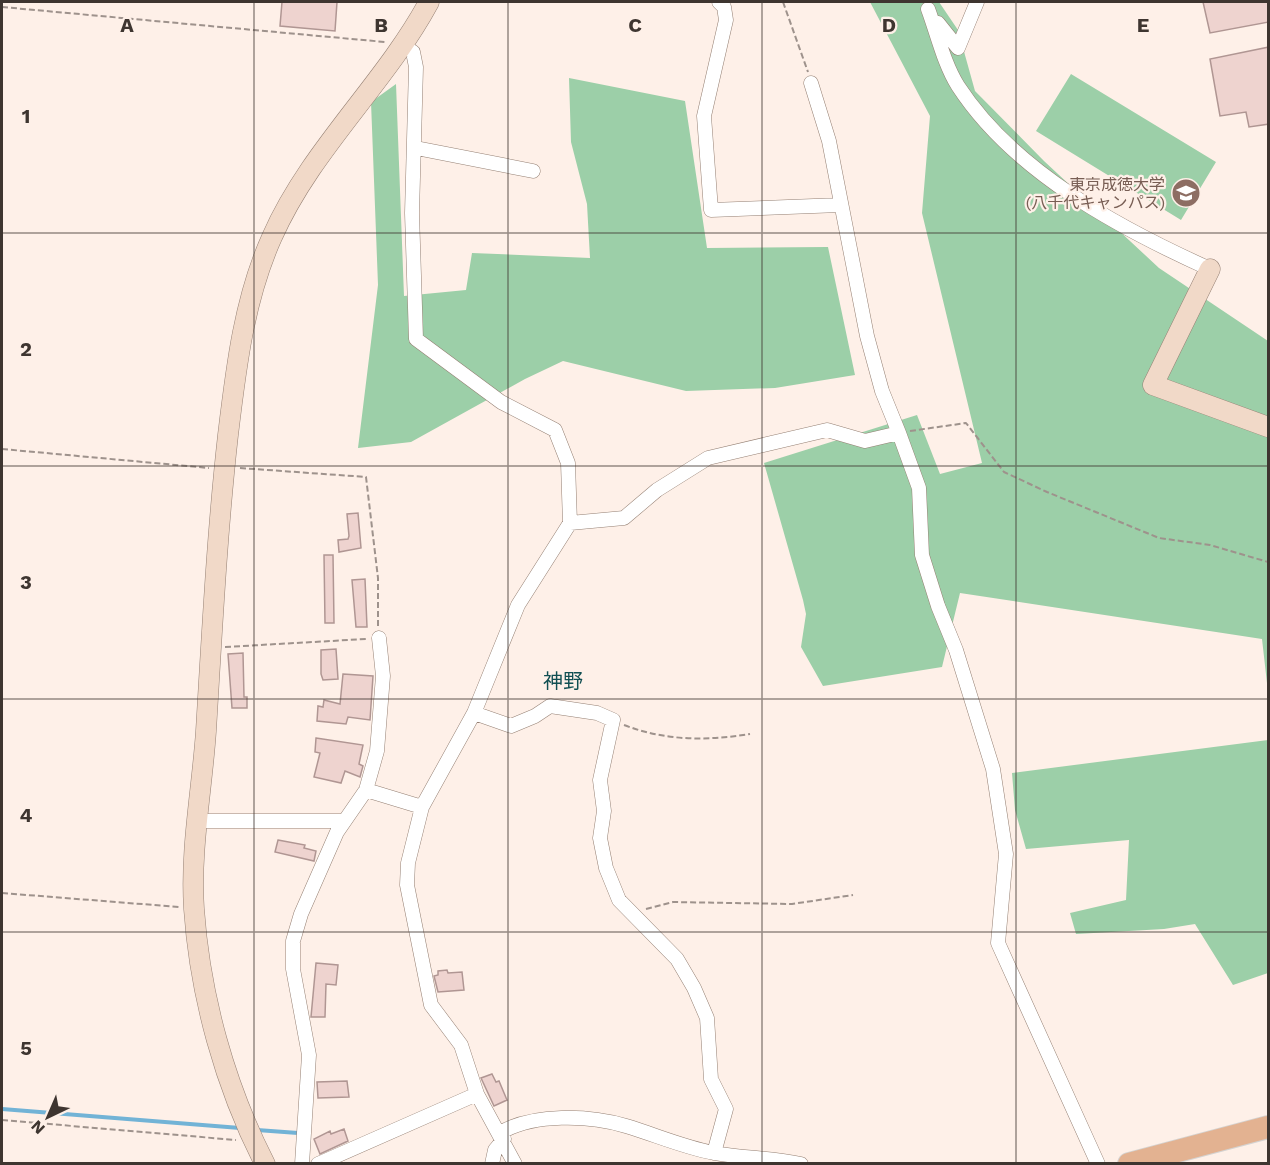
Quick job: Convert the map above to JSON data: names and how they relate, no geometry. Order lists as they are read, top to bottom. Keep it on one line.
{"districts":["神野"],"places":{"school or university":["東京成徳大学 (八千代キャンパス)"]},"north":"bottom left","grid":{"columns":["A","B","C","D","E"],"rows":["1","2","3","4","5"]}}
